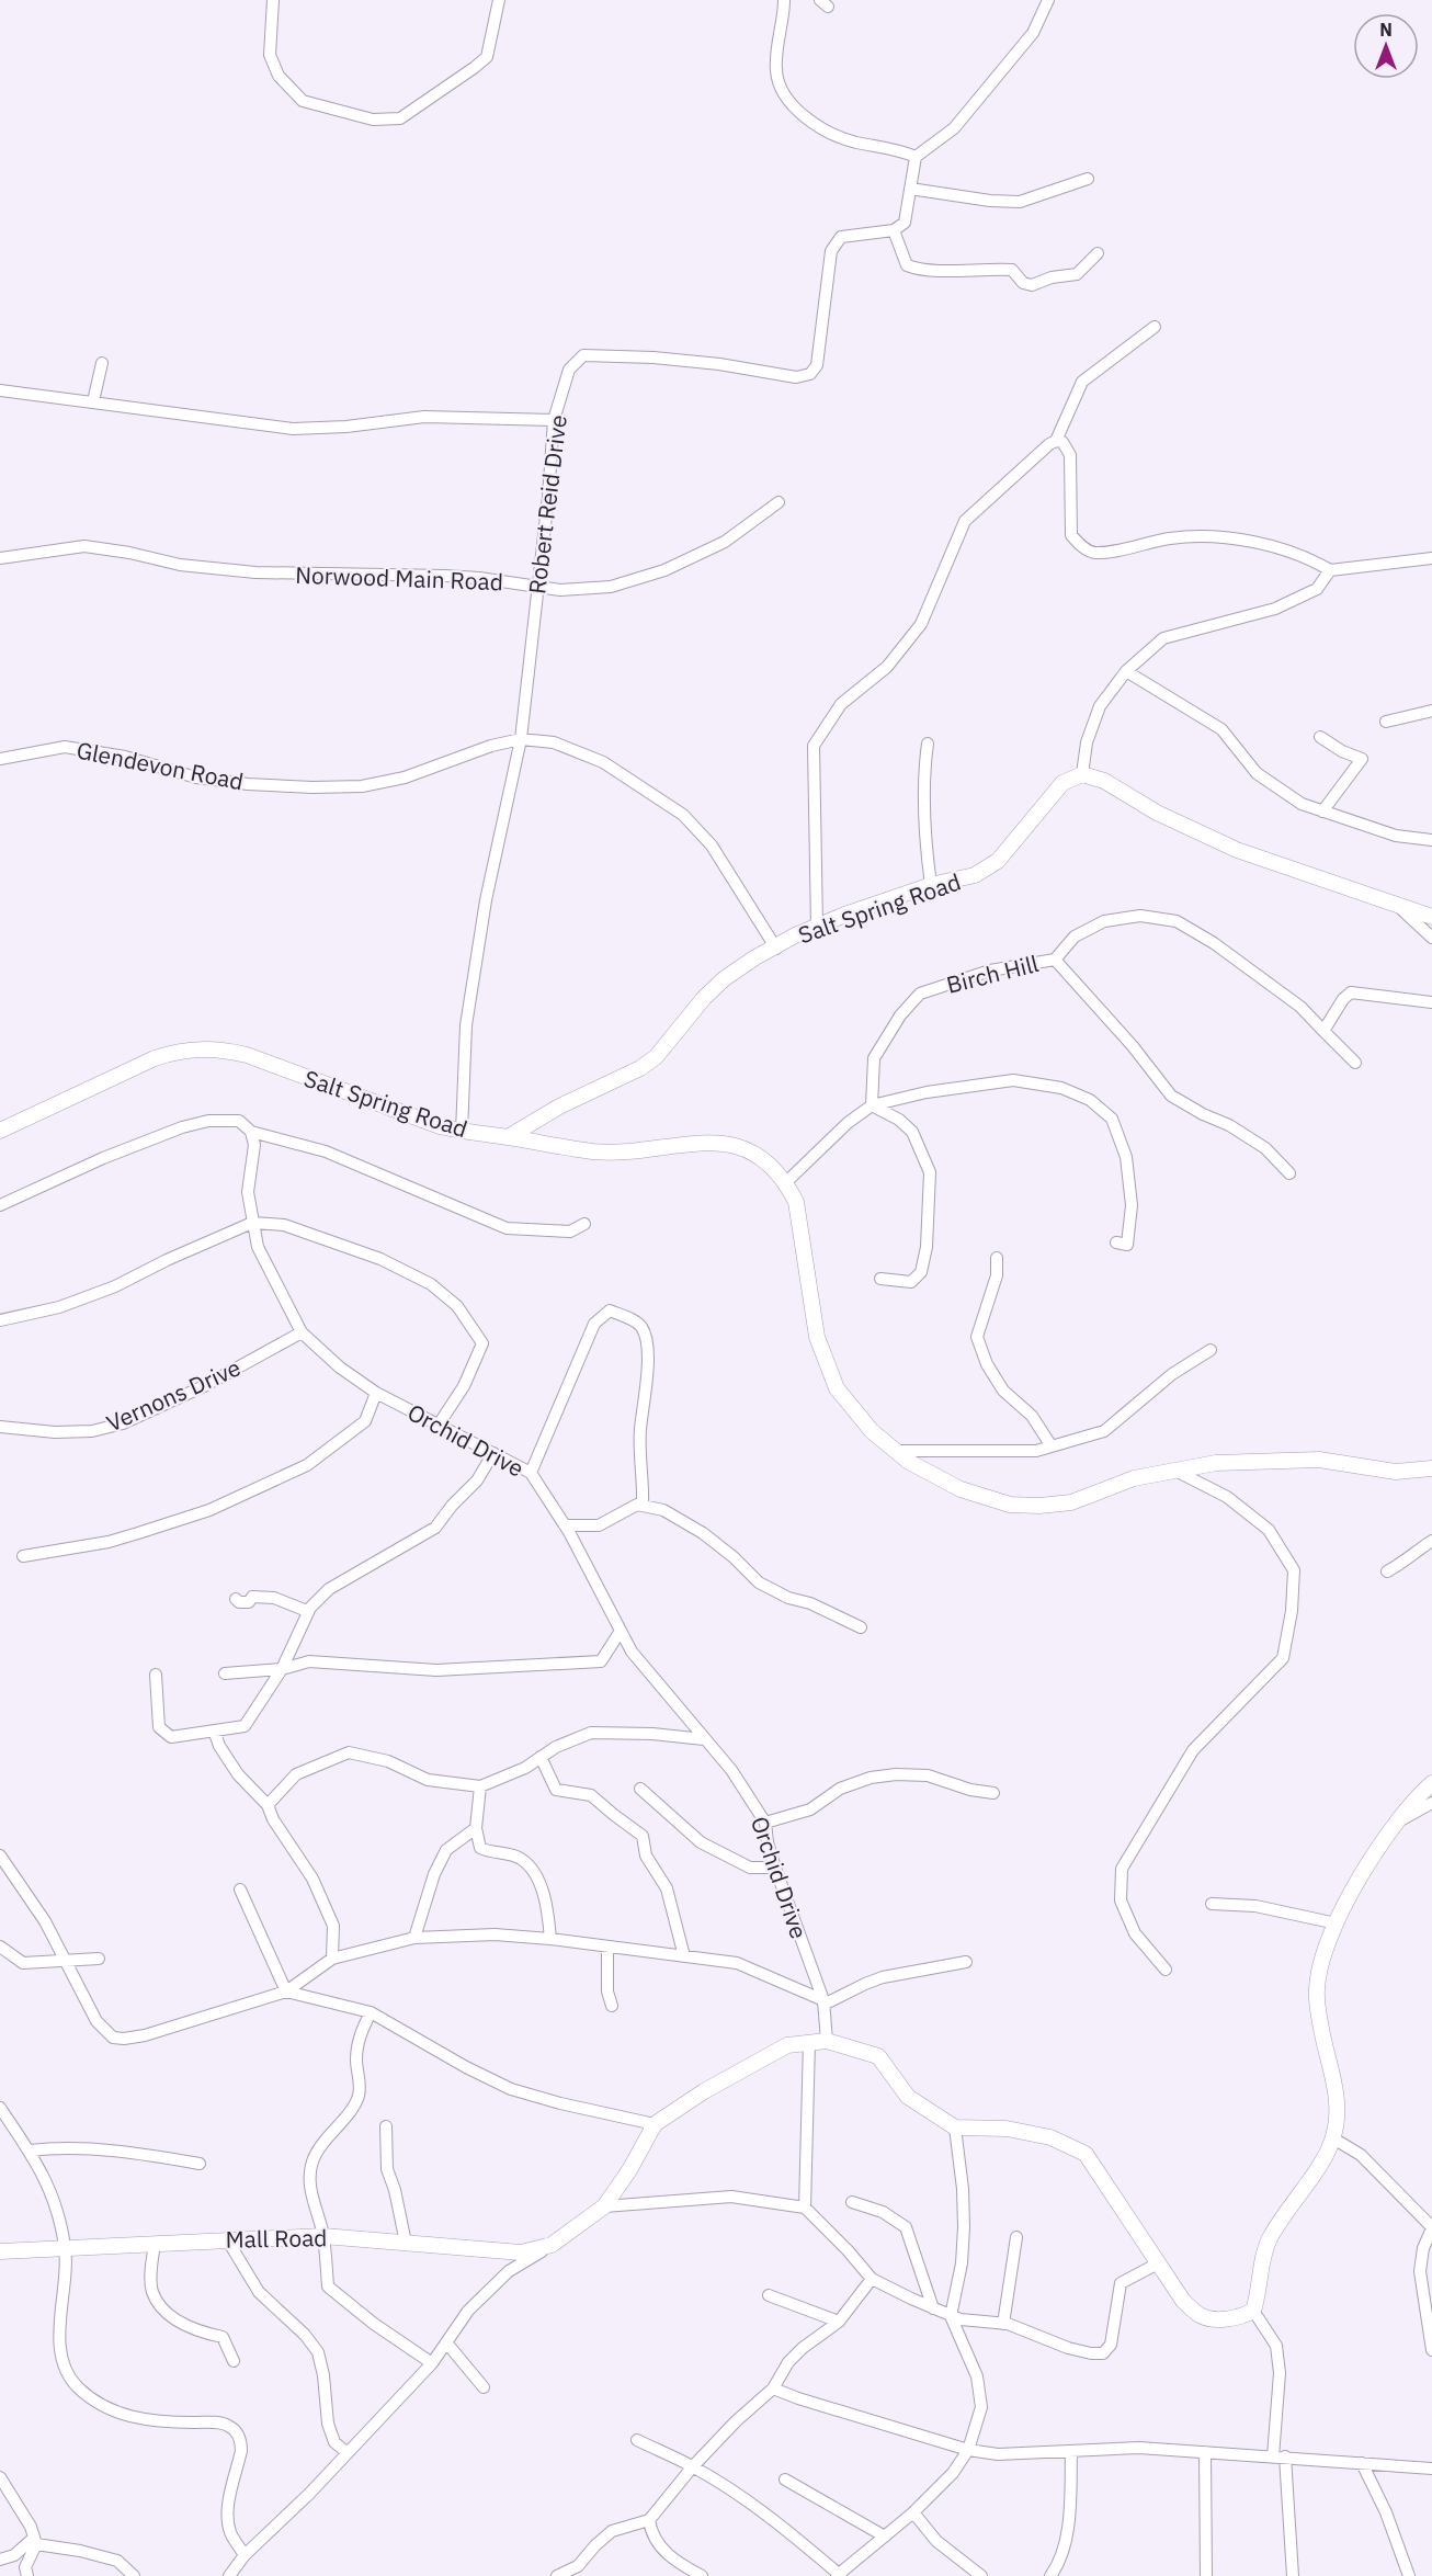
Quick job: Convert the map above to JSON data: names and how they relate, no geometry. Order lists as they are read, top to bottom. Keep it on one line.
{"streets":{"street":["Robert Reid Drive","Norwood Main Road","Glendevon Road","Salt Spring Road","Birch Hill","Vernons Drive","Orchid Drive","Mall Road"]},"crossings":[["Robert Reid Drive","Norwood Main Road"],["Robert Reid Drive","Glendevon Road"],["Robert Reid Drive","Salt Spring Road"],["Glendevon Road","Salt Spring Road"],["Vernons Drive","Orchid Drive"]],"north":"top"}
